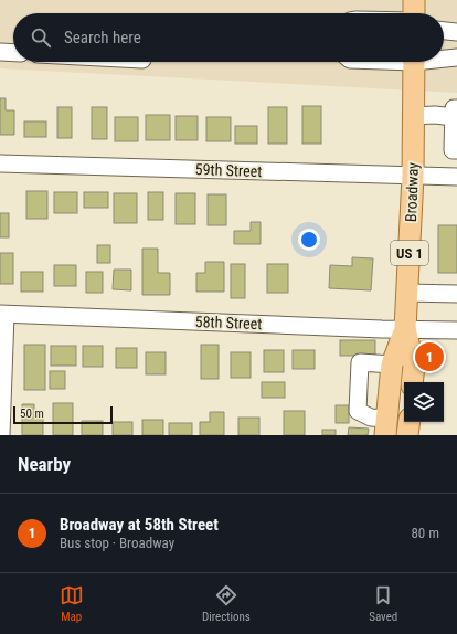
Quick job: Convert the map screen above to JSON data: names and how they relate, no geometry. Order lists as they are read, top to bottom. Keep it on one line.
{"streets":{"main road":["Broadway","US 1"],"street":["59th Street","58th Street"]},"crossings":[["59th Street","Broadway"],["Broadway","58th Street"]],"scale_bar":"50 m","page":{"search":"Search here","pins":"1","scale":"50 m","heading":"Nearby","list":[{"mark":"1","name":"Broadway at 58th Street","note":"Bus stop · Broadway","value":"80 m"}],"nav":["Map","Directions","Saved"]}}
